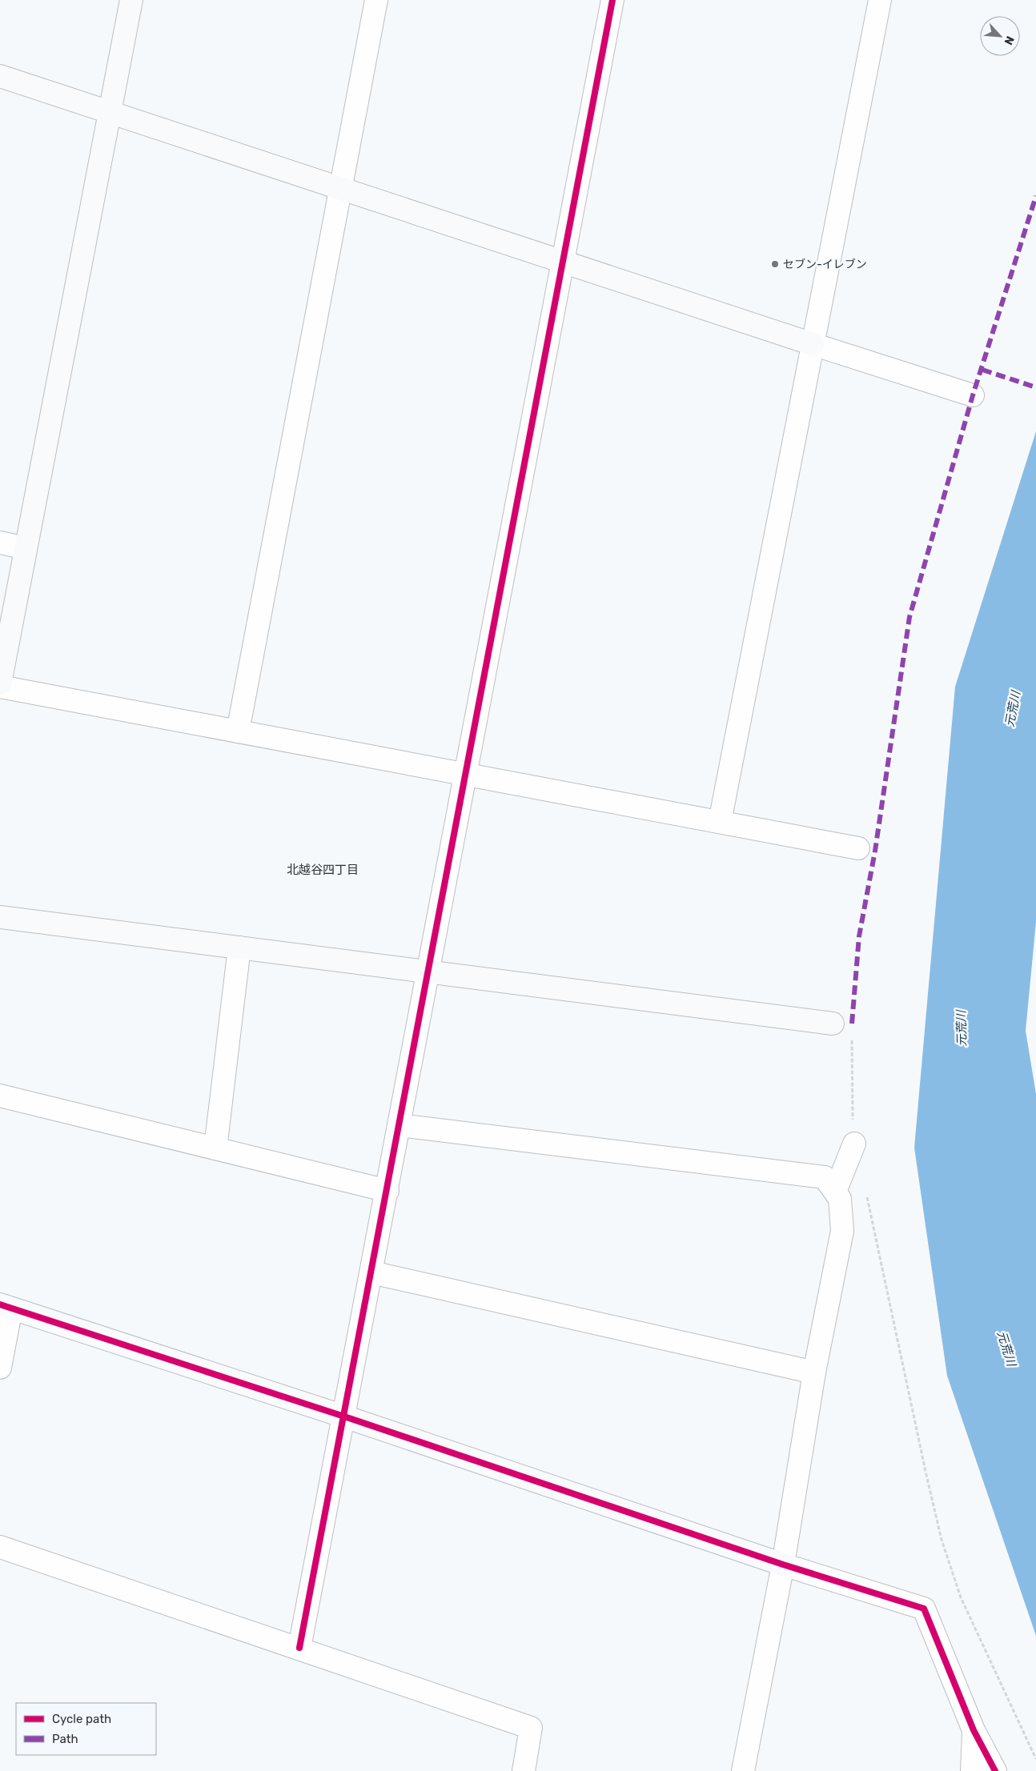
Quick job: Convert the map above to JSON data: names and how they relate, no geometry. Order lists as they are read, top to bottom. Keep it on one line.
{"districts":["北越谷四丁目"],"water":["元荒川"],"places":["セブン-イレブン"],"legend":["Cycle path","Path"],"north":"bottom right"}
